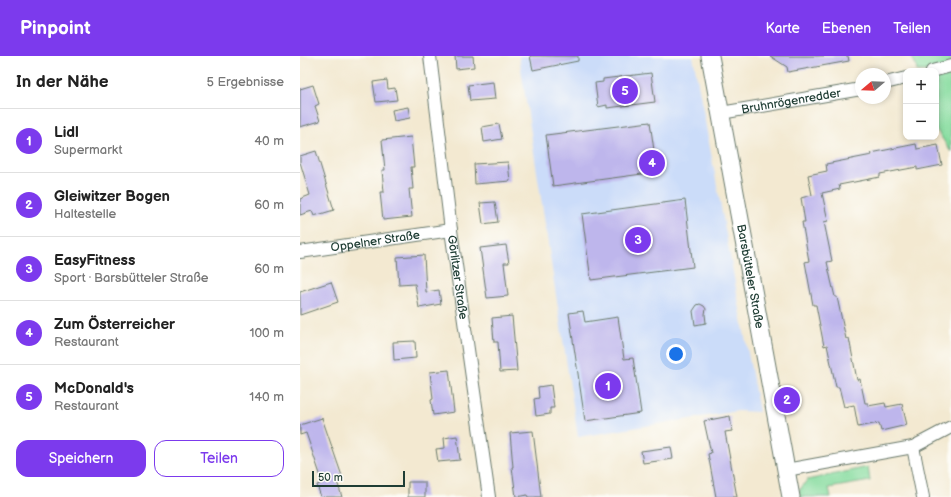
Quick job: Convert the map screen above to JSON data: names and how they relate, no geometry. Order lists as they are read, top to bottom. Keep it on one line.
{"streets":{"main road":["Barsbütteler Straße"],"street":["Bruhnrögenredder","Oppelner Straße","Görlitzer Straße"]},"crossings":[["Bruhnrögenredder","Barsbütteler Straße"],["Oppelner Straße","Görlitzer Straße"]],"scale_bar":"50 m","north":"left","page":{"header":"Pinpoint","nav":["Karte","Ebenen","Teilen"],"heading":["In der Nähe","5 Ergebnisse"],"map_buttons":["+","−"],"pins":["5","4","3","1","2"],"list":[{"mark":"1","name":"Lidl","note":"Supermarkt","value":"40 m"},{"mark":"2","name":"Gleiwitzer Bogen","note":"Haltestelle","value":"60 m"},{"mark":"3","name":"EasyFitness","note":"Sport · Barsbütteler Straße","value":"60 m"},{"mark":"4","name":"Zum Österreicher","note":"Restaurant","value":"100 m"},{"mark":"5","name":"McDonald's","note":"Restaurant","value":"140 m"}],"buttons":["Speichern","Teilen"],"scale":"50 m"}}
